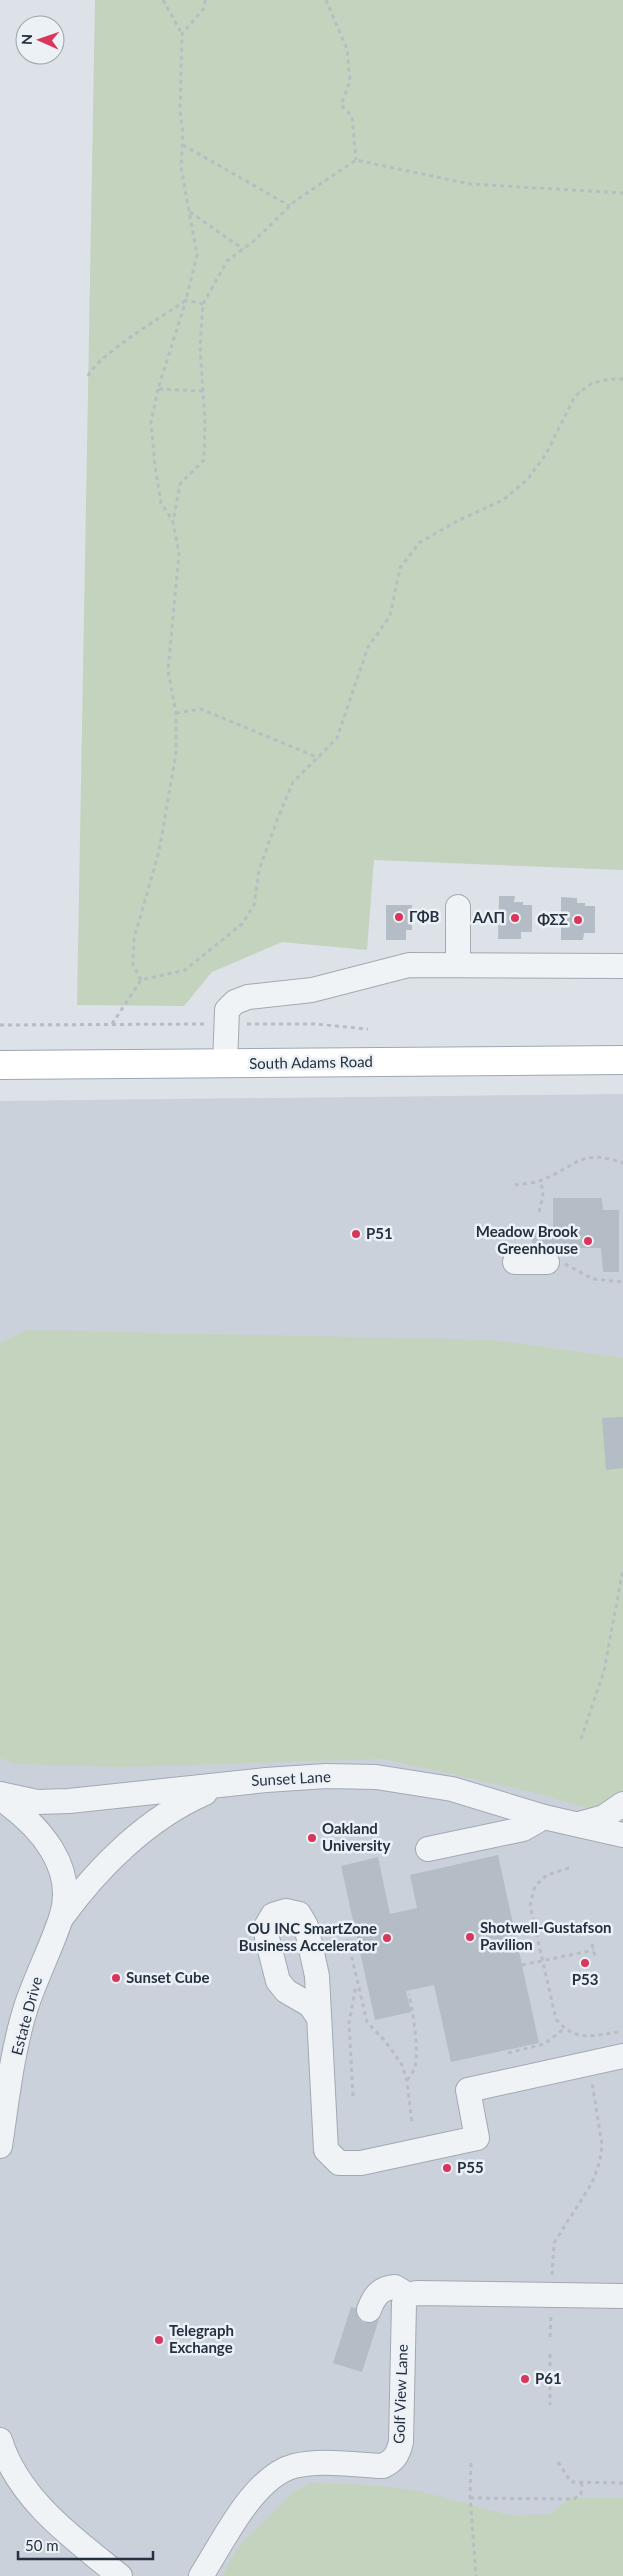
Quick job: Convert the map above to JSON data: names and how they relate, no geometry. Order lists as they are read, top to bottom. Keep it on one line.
{"streets":{"main road":["South Adams Road"],"street":["Sunset Lane","Estate Drive","Golf View Lane"]},"crossings":[["Sunset Lane","Estate Drive"]],"places":["ΓΦB","AΛΠ","ΦΣΣ","P51","Meadow Brook Greenhouse","Oakland University","Shotwell-Gustafson Pavilion","OU INC SmartZone Business Accelerator","P53","Sunset Cube","P55","Telegraph Exchange","P61"],"scale_bar":"50 m","north":"left"}
